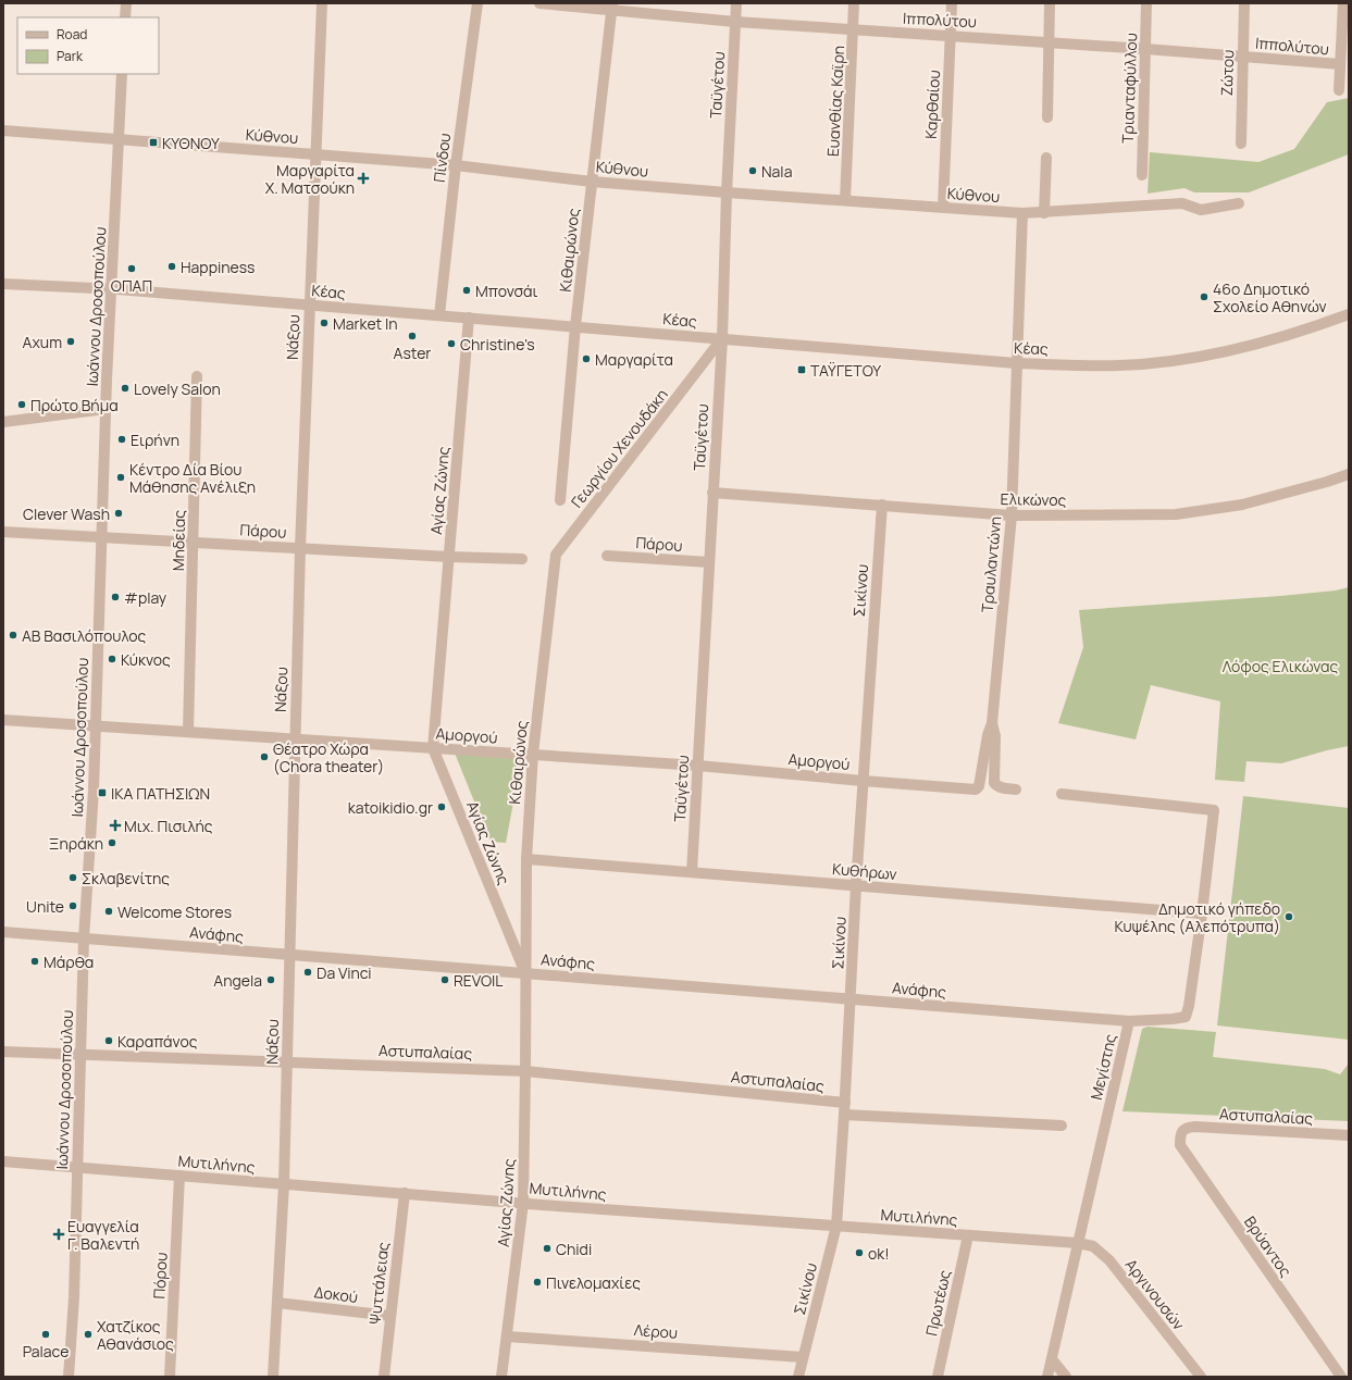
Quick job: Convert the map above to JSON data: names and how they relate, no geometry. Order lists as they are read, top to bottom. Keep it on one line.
{"streets":{"street":["Ιππολύτου","Ζώτου","Ταϋγέτου","Τριανταφύλλου","Ευανθίας Καϊρη","Καρθαίου","Κύθνου","Πίνδου","Κιθαιρώνος","Κέας","Ιωάννου Δροσοπούλου","Νάξου","Γεωργίου Χενουδάκη","Αγίας Ζώνης","Ελικώνος","Πάρου","Μηδείας","Τραυλαντώνη","Σικίνου","Αμοργού","Κυθήρων","Ανάφης","Αστυπαλαίας","Μεγίστης","Μυτιλήνης","Βρύαντος","Πόρου","Ψυττάλειας","Δοκού","Αργινουσών","Πρωτέως","Λέρου"]},"crossings":[["Ιππολύτου","Ζώτου"],["Ιππολύτου","Ταϋγέτου"],["Ιππολύτου","Τριανταφύλλου"],["Ιππολύτου","Ευανθίας Καϊρη"],["Ιππολύτου","Καρθαίου"],["Ιππολύτου","Κιθαιρώνος"],["Ταϋγέτου","Κύθνου"],["Ταϋγέτου","Κέας"],["Ταϋγέτου","Γεωργίου Χενουδάκη"],["Ταϋγέτου","Ελικώνος"],["Ταϋγέτου","Πάρου"],["Ταϋγέτου","Αμοργού"],["Ταϋγέτου","Κυθήρων"],["Ευανθίας Καϊρη","Κύθνου"],["Καρθαίου","Κύθνου"],["Κύθνου","Πίνδου"],["Κύθνου","Κιθαιρώνος"],["Κύθνου","Ιωάννου Δροσοπούλου"],["Κύθνου","Νάξου"],["Κύθνου","Τραυλαντώνη"],["Πίνδου","Κέας"],["Κιθαιρώνος","Κέας"],["Κιθαιρώνος","Γεωργίου Χενουδάκη"],["Κιθαιρώνος","Αγίας Ζώνης"],["Κιθαιρώνος","Αμοργού"],["Κιθαιρώνος","Κυθήρων"],["Κιθαιρώνος","Ανάφης"],["Κέας","Ιωάννου Δροσοπούλου"],["Κέας","Νάξου"],["Κέας","Γεωργίου Χενουδάκη"],["Κέας","Αγίας Ζώνης"],["Κέας","Τραυλαντώνη"],["Ιωάννου Δροσοπούλου","Πάρου"],["Ιωάννου Δροσοπούλου","Αμοργού"],["Ιωάννου Δροσοπούλου","Ανάφης"],["Ιωάννου Δροσοπούλου","Αστυπαλαίας"],["Ιωάννου Δροσοπούλου","Μυτιλήνης"],["Νάξου","Πάρου"],["Νάξου","Αμοργού"],["Νάξου","Ανάφης"],["Νάξου","Αστυπαλαίας"],["Νάξου","Μυτιλήνης"],["Νάξου","Δοκού"],["Αγίας Ζώνης","Πάρου"],["Αγίας Ζώνης","Αμοργού"],["Αγίας Ζώνης","Ανάφης"],["Αγίας Ζώνης","Αστυπαλαίας"],["Αγίας Ζώνης","Μυτιλήνης"],["Αγίας Ζώνης","Λέρου"],["Ελικώνος","Τραυλαντώνη"],["Ελικώνος","Σικίνου"],["Πάρου","Μηδείας"],["Μηδείας","Αμοργού"],["Τραυλαντώνη","Αμοργού"],["Σικίνου","Αμοργού"],["Σικίνου","Κυθήρων"],["Σικίνου","Ανάφης"],["Σικίνου","Αστυπαλαίας"],["Σικίνου","Μυτιλήνης"],["Σικίνου","Λέρου"],["Κυθήρων","Μεγίστης"],["Ανάφης","Μεγίστης"],["Αστυπαλαίας","Βρύαντος"],["Μεγίστης","Μυτιλήνης"],["Μεγίστης","Αργινουσών"],["Μυτιλήνης","Πόρου"],["Μυτιλήνης","Ψυττάλειας"],["Μυτιλήνης","Αργινουσών"],["Μυτιλήνης","Πρωτέως"],["Ψυττάλειας","Δοκού"]],"parks":["Λόφος Ελικώνας"],"places":{"transit":["ΚΥΘΝΟΥ","ΤΑΫΓΕΤΟΥ","ΙΚΑ ΠΑΤΗΣΙΩΝ"],"other":["Nala","Happiness","ΟΠΑΠ","Μπονσάι","46ο Δημοτικό Σχολείο Αθηνών","Market In","Aster","Axum","Christine's","Μαργαρίτα","Lovely Salon","Πρώτο Βήμα","Ειρήνη","Κέντρο Δία Βίου Μάθησης Ανέλιξη","Clever Wash","#play","ΑΒ Βασιλόπουλος","Κύκνος","Θέατρο Χώρα (Chora theater)","katoikidio.gr","Ξηράκη","Σκλαβενίτης","Unite","Welcome Stores","Δημοτικό γήπεδο Κυψέλης (Αλεπότρυπα)","Μάρθα","Da Vinci","Angela","REVOIL","Καραπάνος","Chidi","ok!","Πινελομαχίες","Palace","Χατζίκος Αθανάσιος"],"health":["Μαργαρίτα Χ. Ματσούκη","Μιχ. Πισιλής","Ευαγγελία Γ. Βαλεντή"]},"legend":["Road","Park"]}
